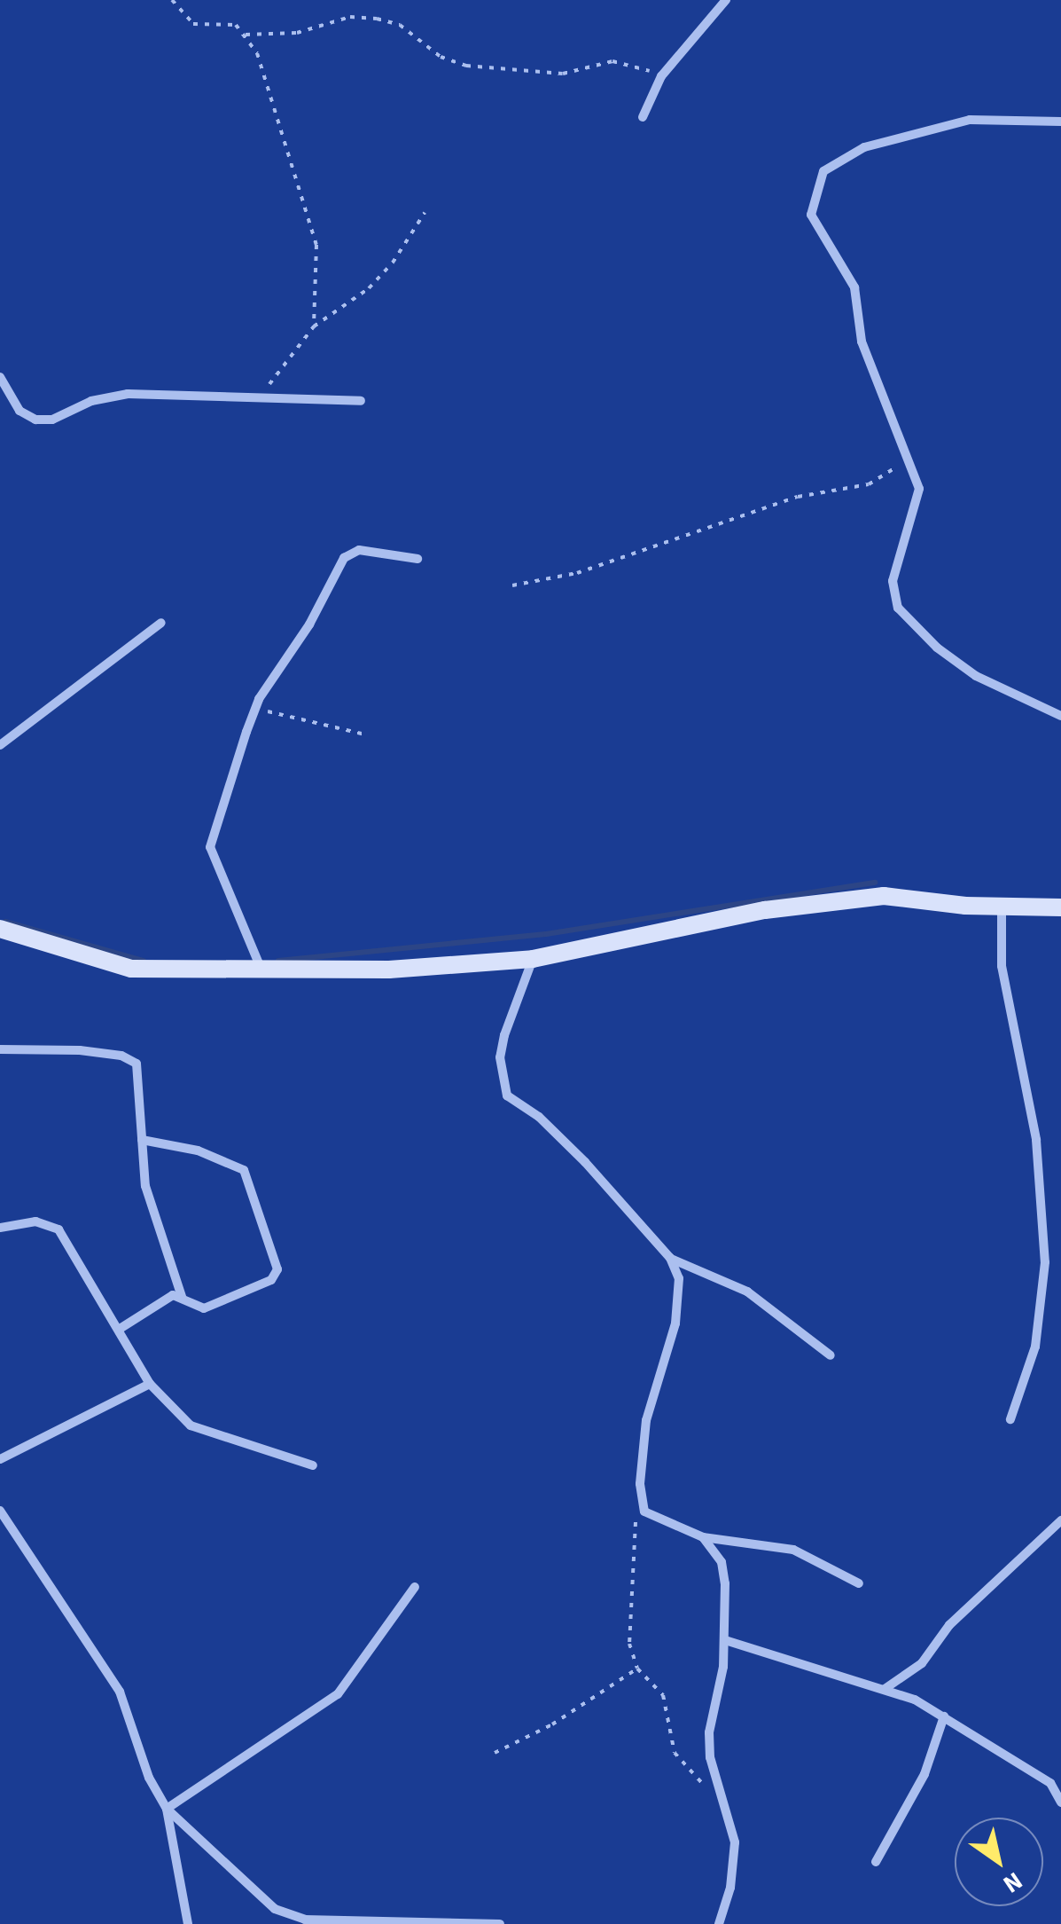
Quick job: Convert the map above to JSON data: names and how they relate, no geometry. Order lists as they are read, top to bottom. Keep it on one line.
{"north":"bottom right"}
